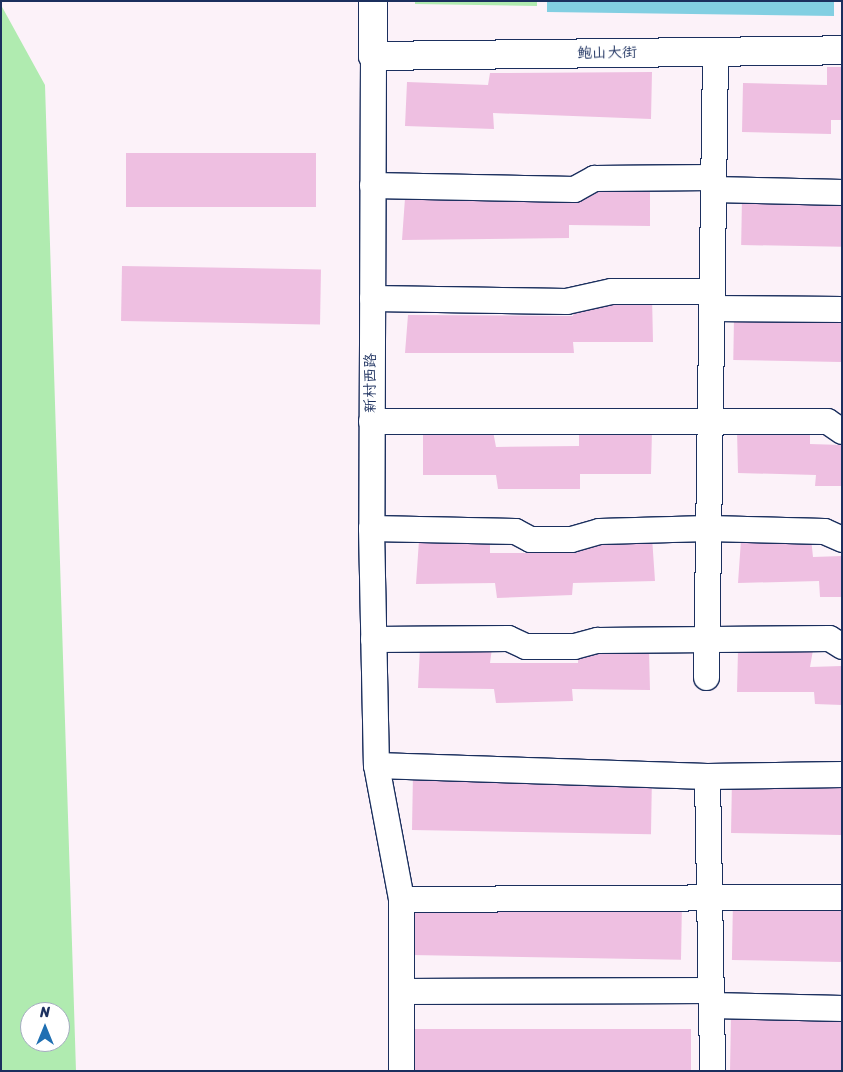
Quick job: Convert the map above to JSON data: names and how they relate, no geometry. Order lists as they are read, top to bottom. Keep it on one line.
{"streets":{"street":["鲍山大街","新村西路"]},"crossings":[["鲍山大街","新村西路"]],"north":"top"}
